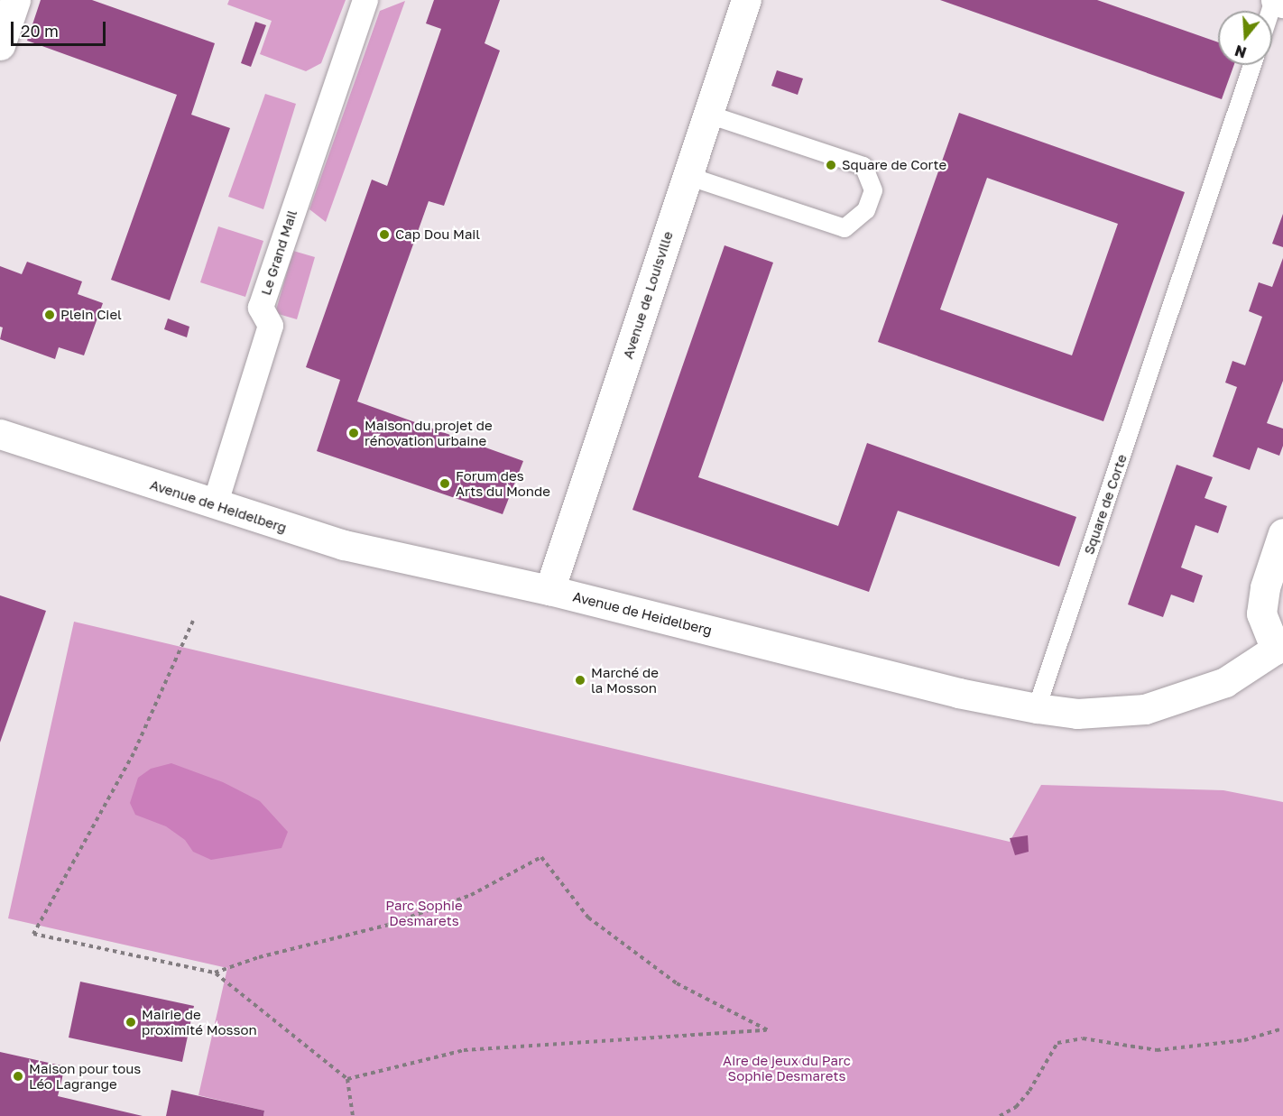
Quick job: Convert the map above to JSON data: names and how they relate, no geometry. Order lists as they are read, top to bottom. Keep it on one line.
{"streets":{"street":["Le Grand Mail","Avenue de Louisville","Avenue de Heidelberg"],"lane":["Square de Corte"]},"crossings":[["Le Grand Mail","Avenue de Heidelberg"],["Avenue de Louisville","Avenue de Heidelberg"],["Square de Corte","Avenue de Heidelberg"]],"parks":["Parc Sophie Desmarets","Aire de jeux du Parc Sophie Desmarets"],"places":["Square de Corte","Cap Dou Mail","Plein Ciel","Maison du projet de rénovation urbaine","Forum des Arts du Monde","Marché de la Mosson","Mairie de proximité Mosson","Maison pour tous Léo Lagrange"],"scale_bar":"20 m","north":"bottom"}
